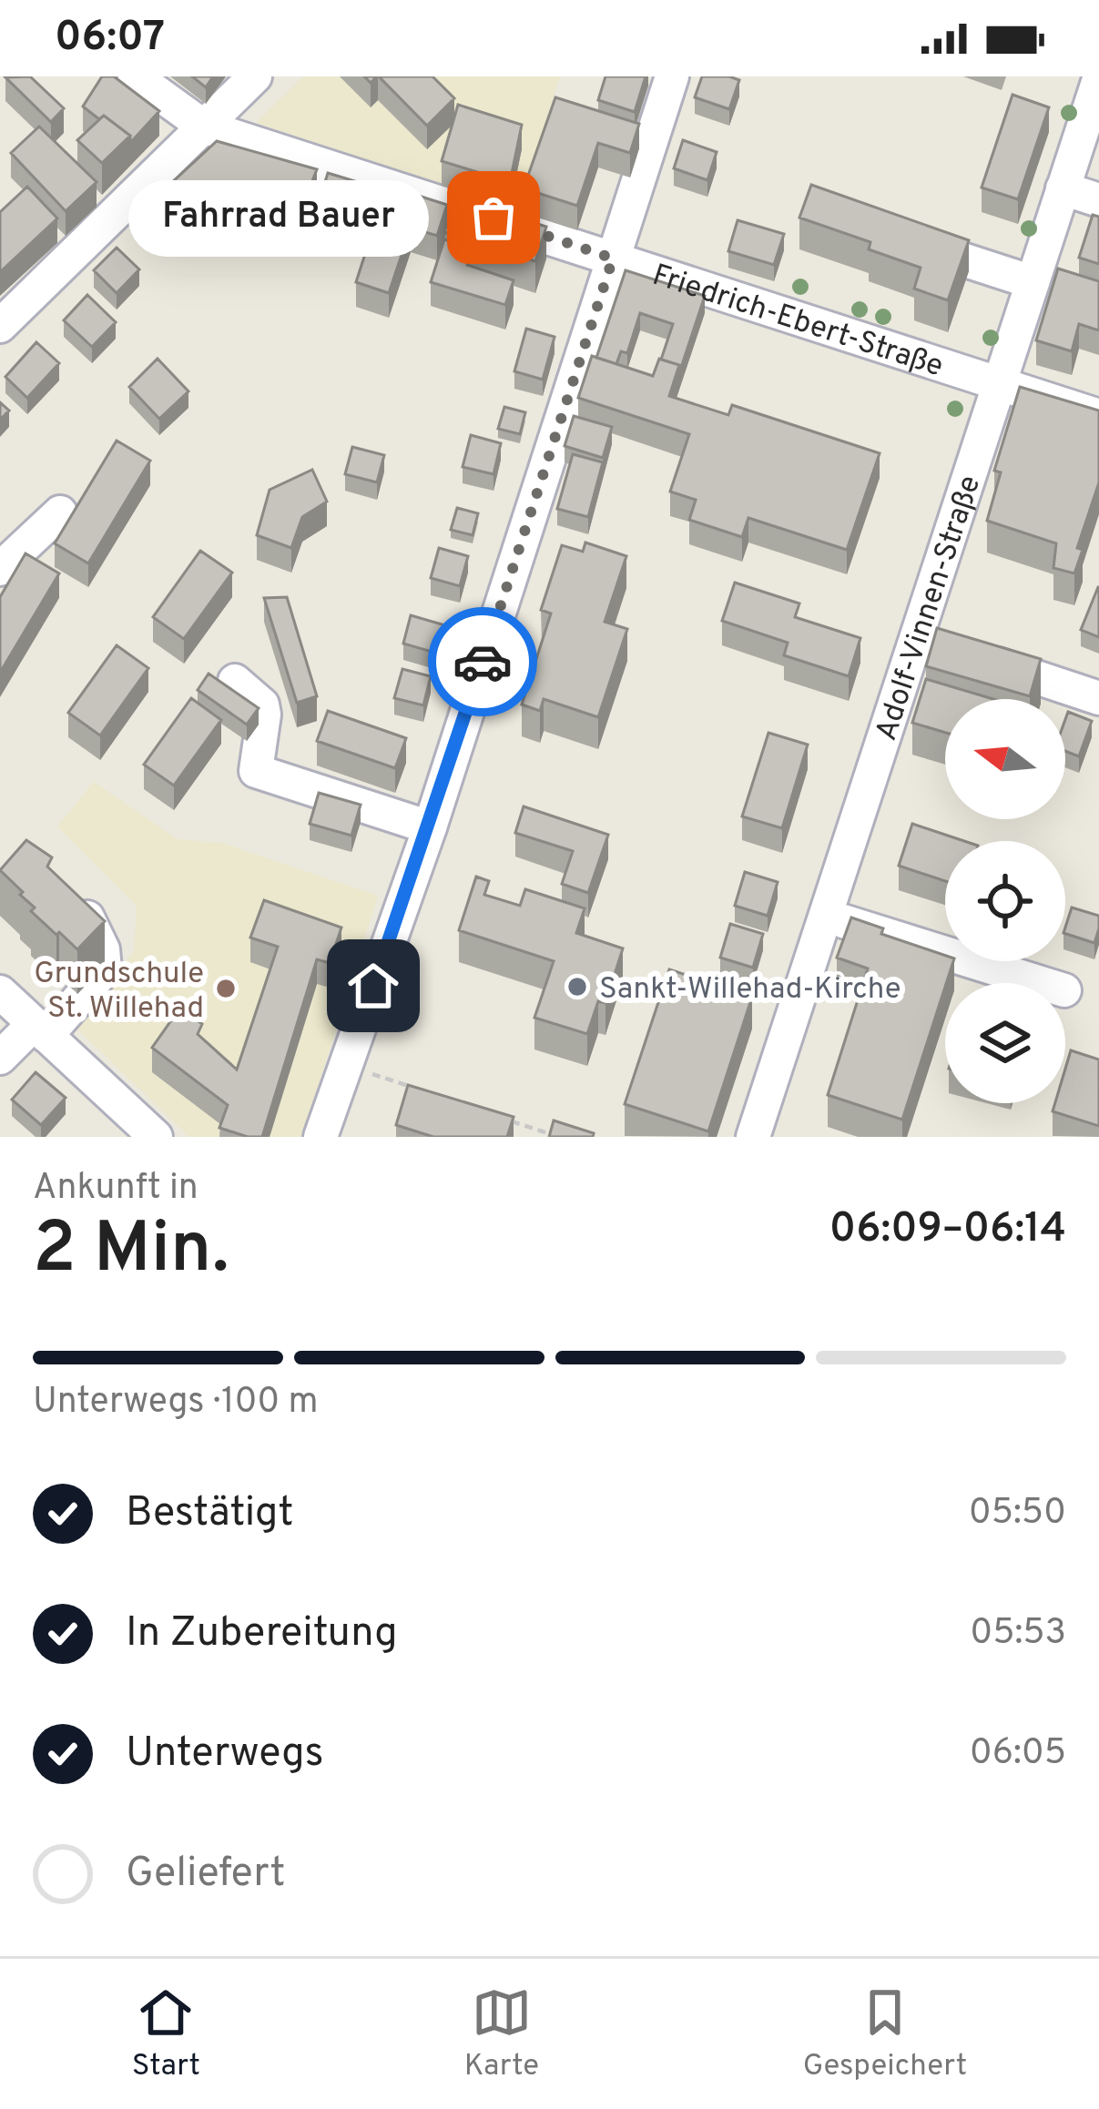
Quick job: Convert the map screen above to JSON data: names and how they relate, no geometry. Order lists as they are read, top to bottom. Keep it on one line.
{"streets":{"street":["Friedrich-Ebert-Straße","Adolf-Vinnen-Straße"]},"crossings":[["Friedrich-Ebert-Straße","Adolf-Vinnen-Straße"]],"places":["Fahrrad Bauer","Sankt-Willehad-Kirche","Grundschule St. Willehad"],"north":"left","page":{"status":"06:07","bubble":"Fahrrad Bauer","heading":["2 Min.","Ankunft in","06:09–06:14"],"bar":"Unterwegs · 100 m","list":[["Bestätigt","05:50"],["In Zubereitung","05:53"],["Unterwegs","06:05"],"Geliefert"],"tabs":["Start","Karte","Gespeichert"]}}
